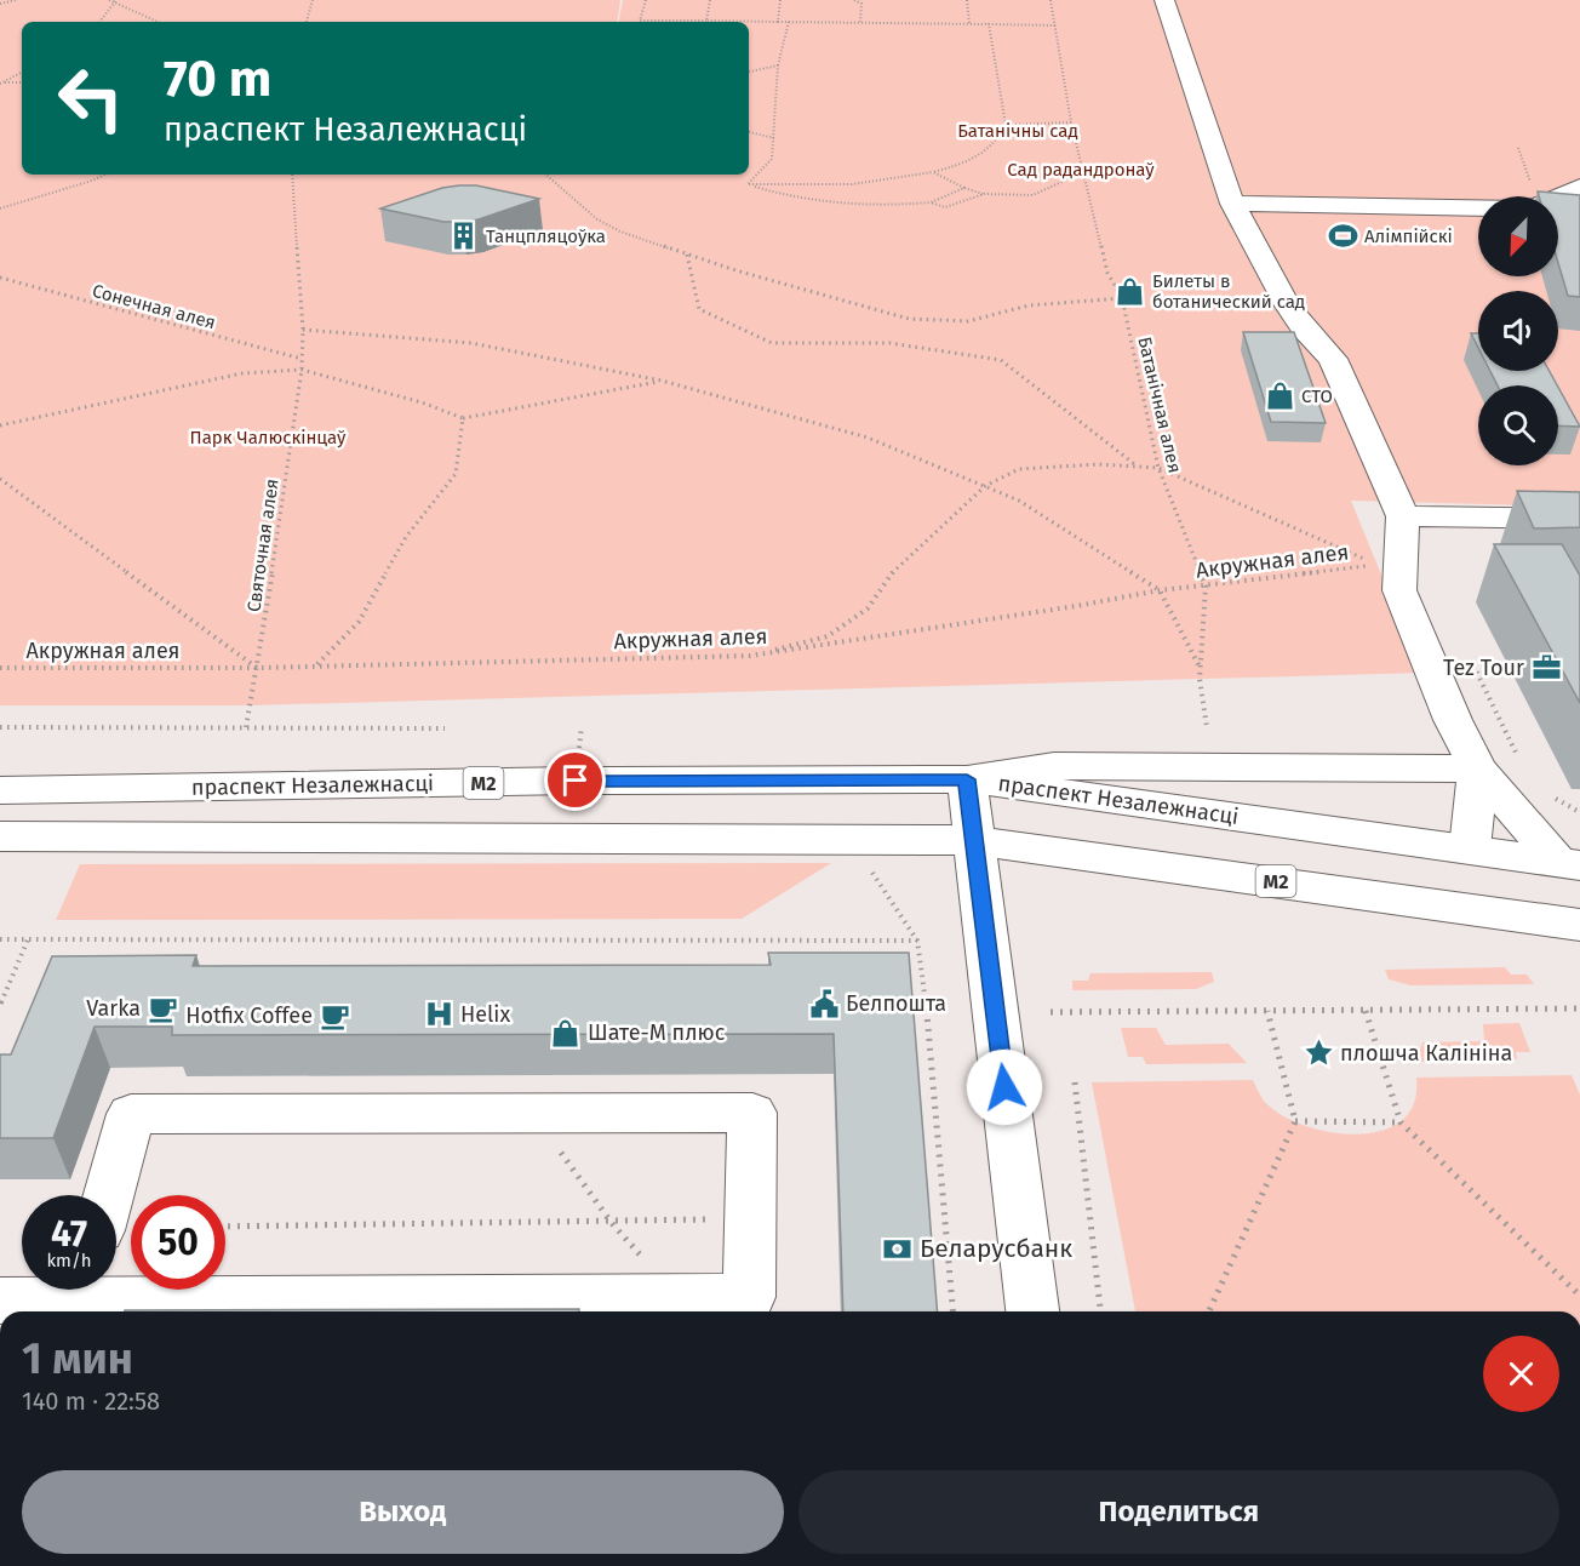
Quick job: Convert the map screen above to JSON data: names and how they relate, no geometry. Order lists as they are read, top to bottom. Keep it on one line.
{"streets":{"main road":["М2","праспект Незалежнасці"],"path":["Сонечная алея","Батанічная алея","Святочная алея","Акружная алея"]},"crossings":[["Сонечная алея","Святочная алея"],["Батанічная алея","Акружная алея"],["Святочная алея","Акружная алея"]],"parks":["Батанічны сад","Сад радандронаў","Парк Чалюскінцаў"],"places":{"building":["Танцпляцоўка"],"sports":["Алімпійскі"],"shop":["Билеты в ботанический сад","СТО","Шате-М плюс"],"office":["Tez Tour"],"public building":["Белпошта"],"cafe":["Varka","Hotfix Coffee"],"hospital":["Helix"],"place":["плошча Калініна"],"bank":["Беларусбанк"]},"north":"bottom left","page":{"turn":["70 m","праспект Незалежнасці"],"speed":"47 km/h","limit":"50","heading":["1 мин","140 m · 22:58"],"buttons":["Выход","Поделиться"]}}
